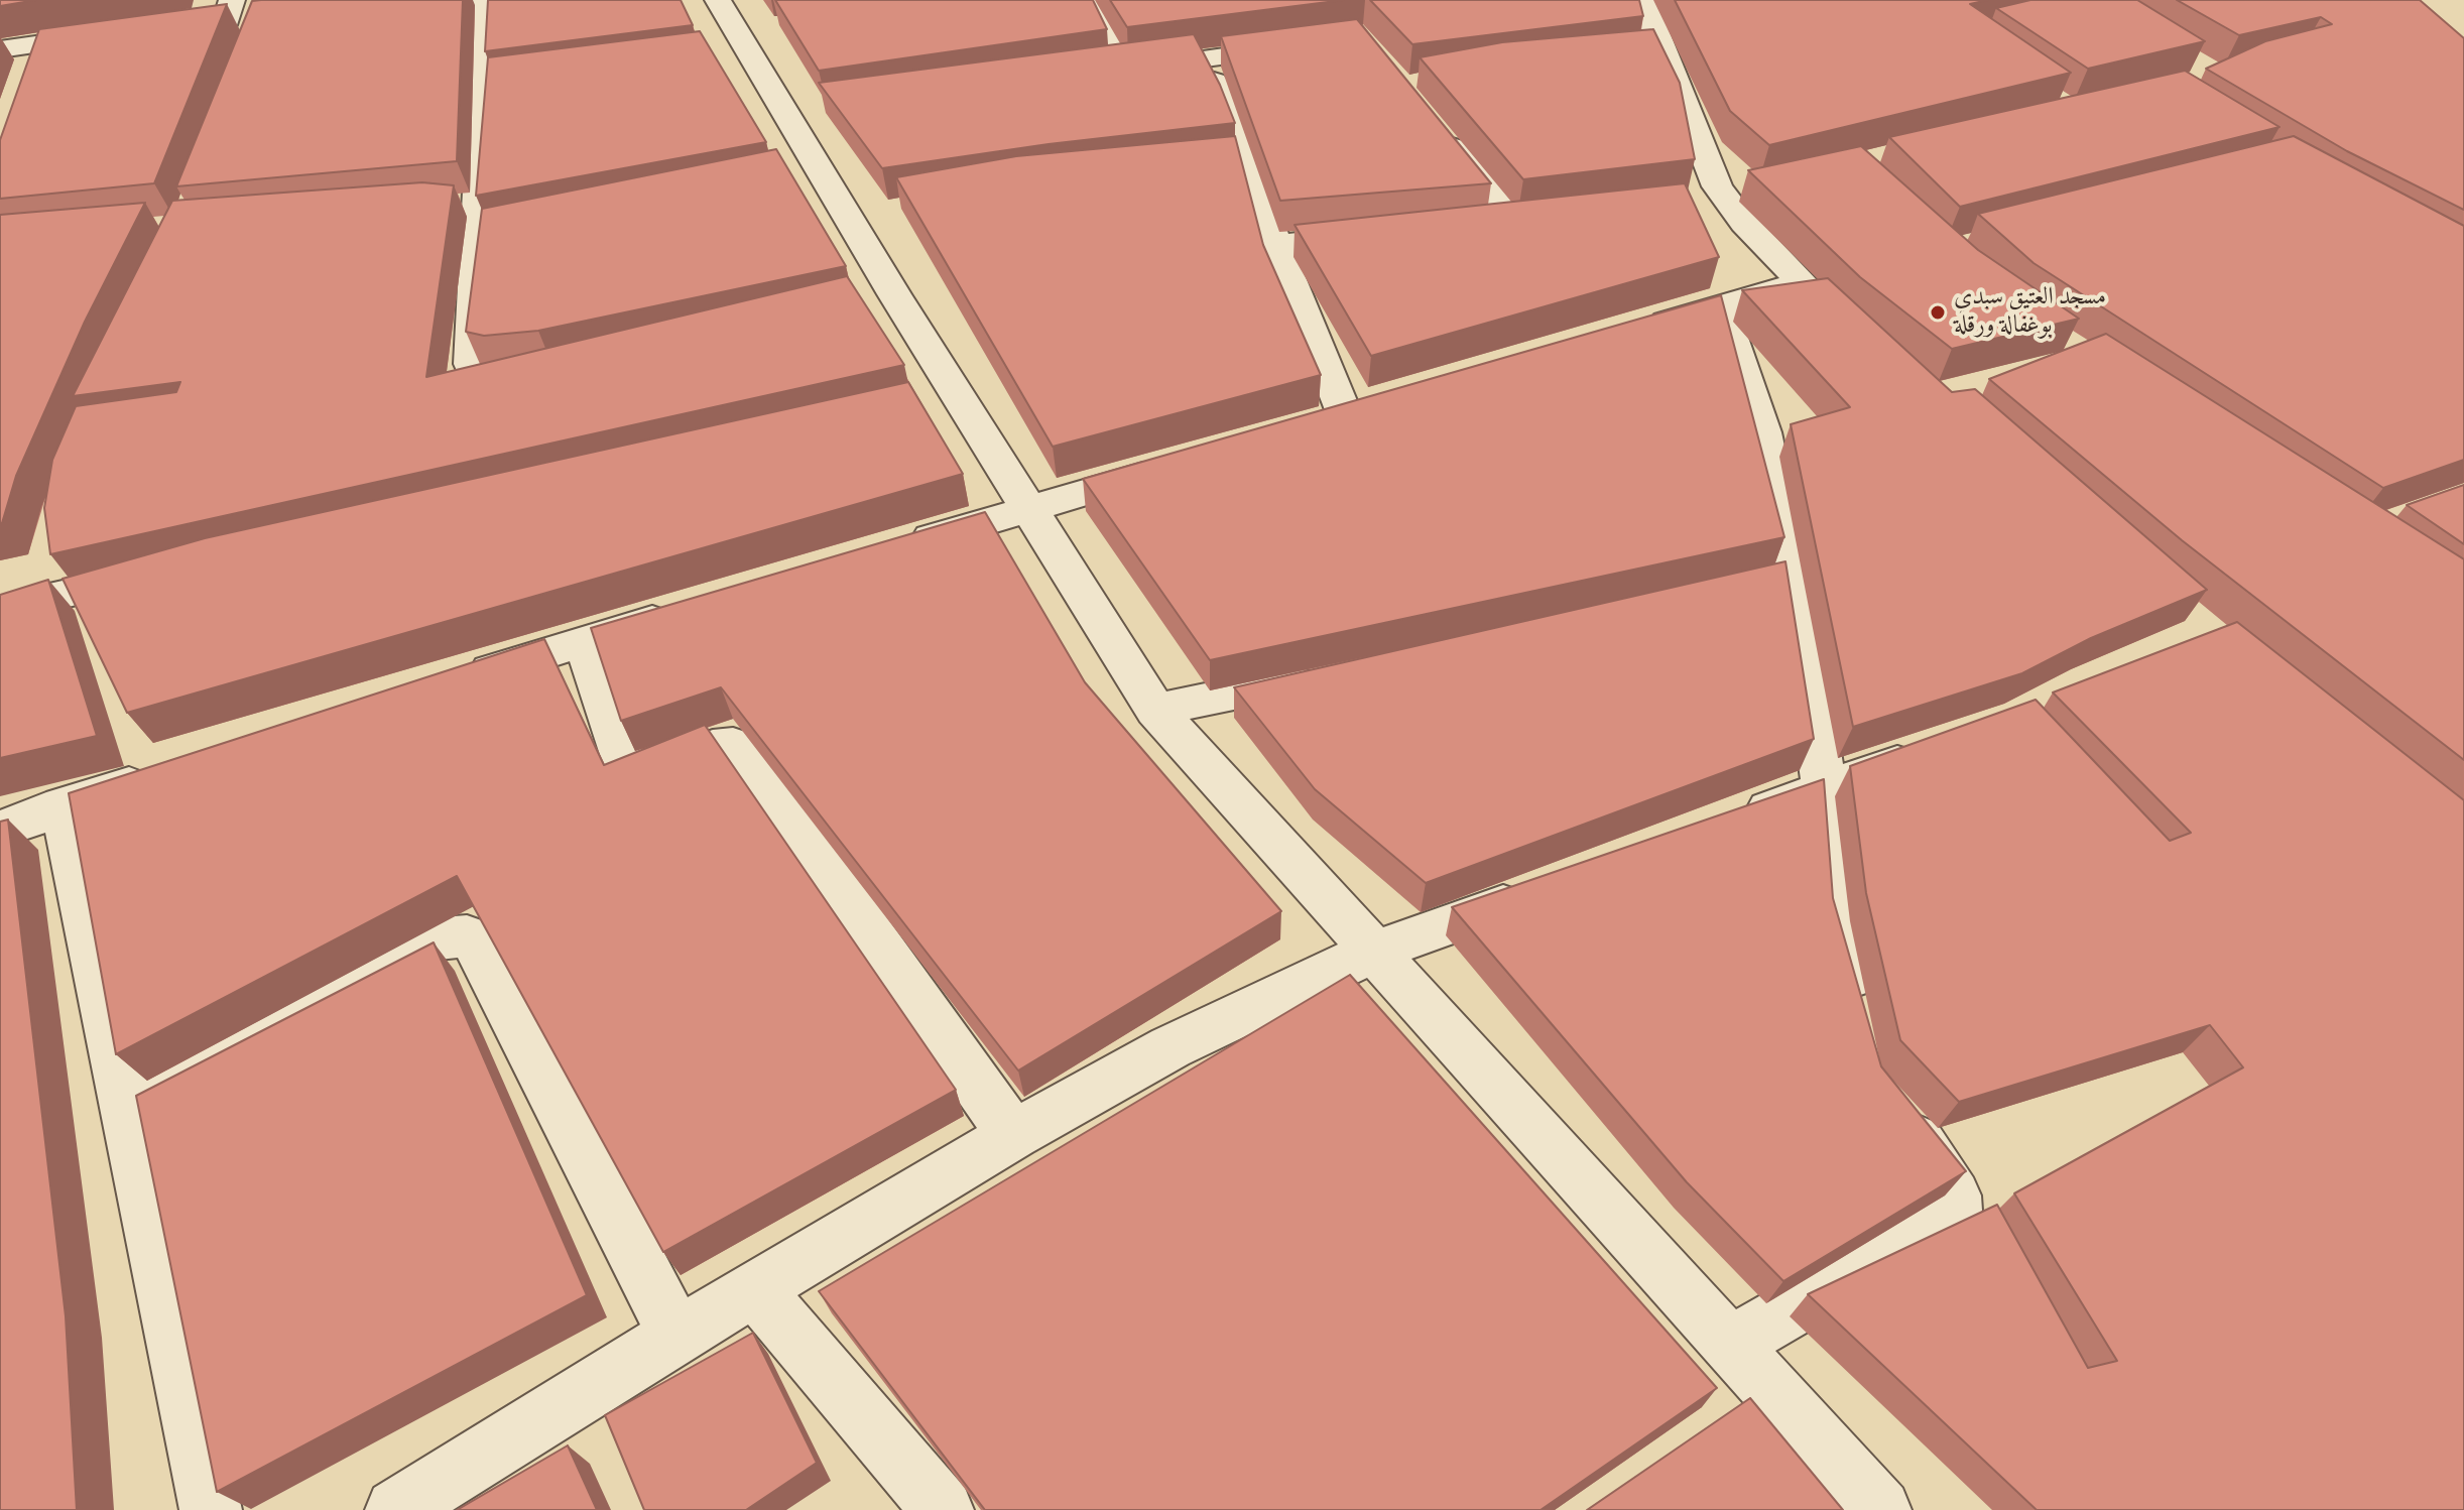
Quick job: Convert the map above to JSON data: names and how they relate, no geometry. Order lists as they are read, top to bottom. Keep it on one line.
{"places":["مسجد العتيق سبدي بوغفالة ورقلة"]}
